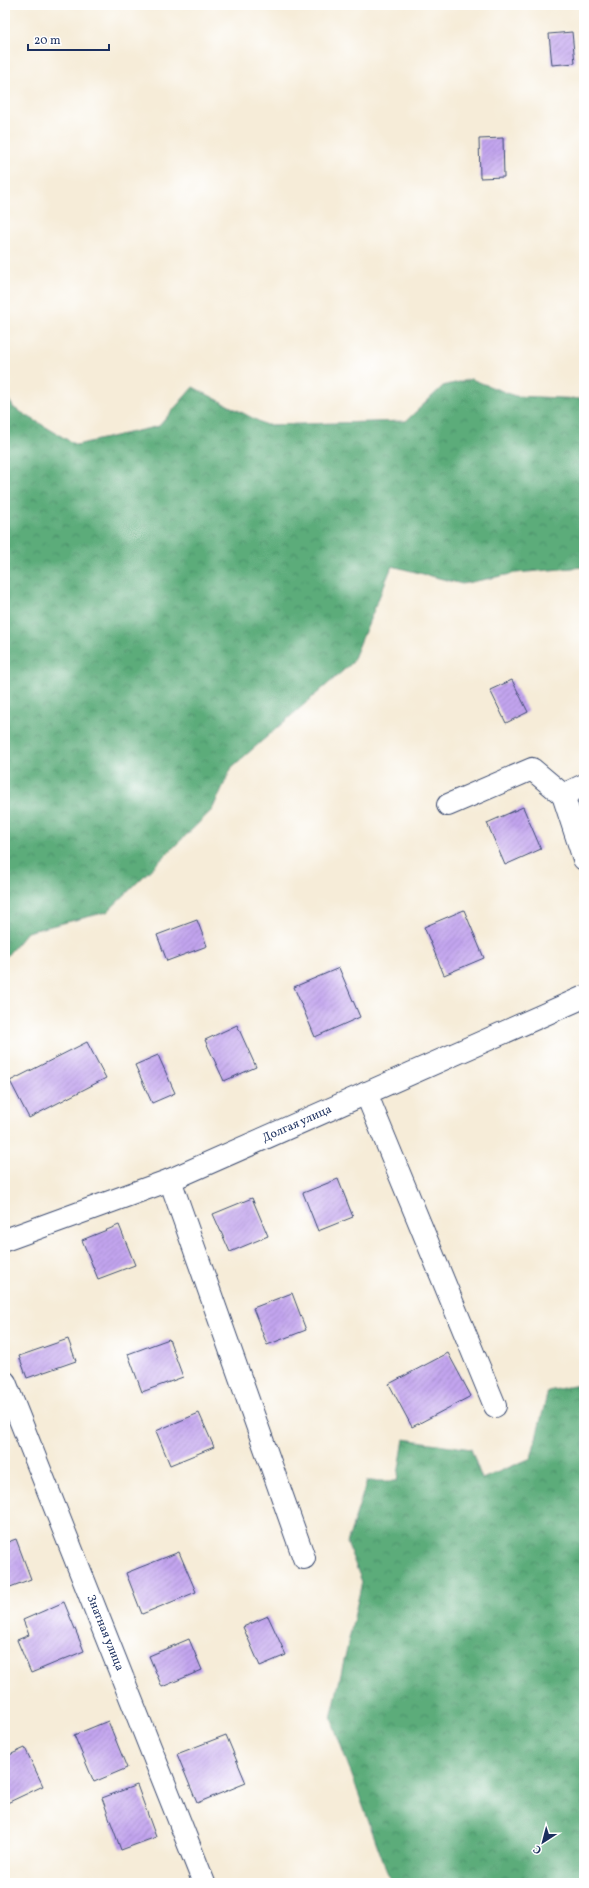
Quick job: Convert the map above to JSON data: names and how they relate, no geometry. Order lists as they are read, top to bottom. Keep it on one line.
{"streets":{"street":["Долгая улица","Знатная улица"]},"scale_bar":"20 m","north":"bottom left"}
